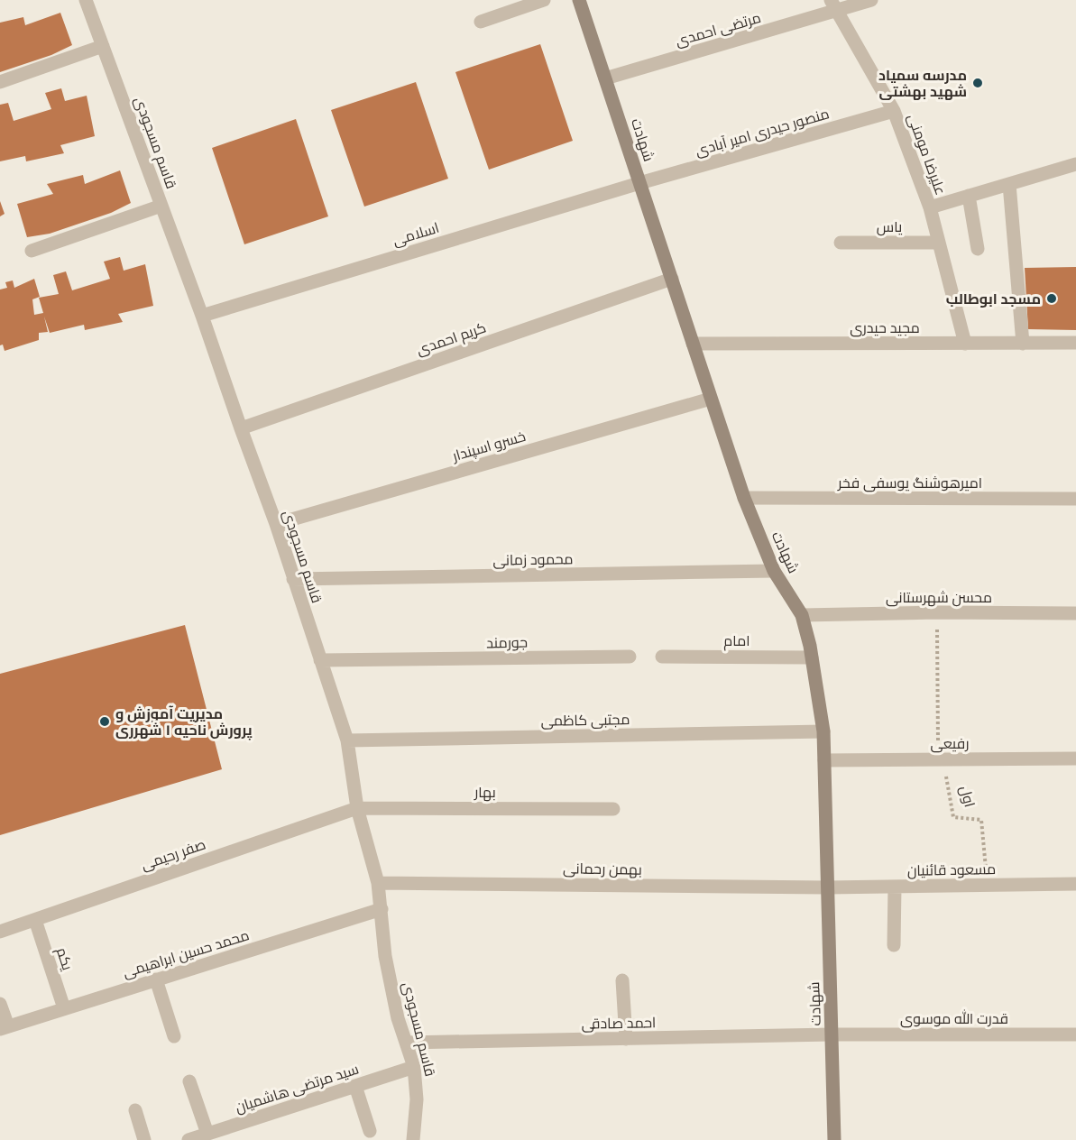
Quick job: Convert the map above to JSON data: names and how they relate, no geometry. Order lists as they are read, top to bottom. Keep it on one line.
{"streets":{"street":["مرتضی احمدی","منصور حیدری امیر آبادی","شهادت","قاسم مسجودی","علیرضا مومنی","یاس","اسلامی","مجید حیدری","کریم احمدی","خسرو اسپندار","امیرهوشنگ یوسفی فخر","محمود زمانی","محسن شهرستانی","امام","جورمند","مجتبی کاظمی","رفیعی","بهار","صفر رحیمی","بهمن رحمانی","مسعود قائنیان","محمد حسین ابراهیمی","یکم","قدرت الله موسوی","احمد صادقی","سید مرتضی هاشمیان"],"path":["اول"]},"crossings":[["مرتضی احمدی","شهادت"],["مرتضی احمدی","علیرضا مومنی"],["منصور حیدری امیر آبادی","شهادت"],["منصور حیدری امیر آبادی","علیرضا مومنی"],["منصور حیدری امیر آبادی","اسلامی"],["شهادت","اسلامی"],["شهادت","مجید حیدری"],["شهادت","کریم احمدی"],["شهادت","خسرو اسپندار"],["شهادت","امیرهوشنگ یوسفی فخر"],["شهادت","محمود زمانی"],["شهادت","محسن شهرستانی"],["شهادت","امام"],["شهادت","مجتبی کاظمی"],["شهادت","رفیعی"],["شهادت","بهمن رحمانی"],["شهادت","مسعود قائنیان"],["شهادت","قدرت الله موسوی"],["شهادت","احمد صادقی"],["قاسم مسجودی","اسلامی"],["قاسم مسجودی","کریم احمدی"],["قاسم مسجودی","خسرو اسپندار"],["قاسم مسجودی","محمود زمانی"],["قاسم مسجودی","جورمند"],["قاسم مسجودی","مجتبی کاظمی"],["قاسم مسجودی","بهار"],["قاسم مسجودی","صفر رحیمی"],["قاسم مسجودی","بهمن رحمانی"],["قاسم مسجودی","محمد حسین ابراهیمی"],["قاسم مسجودی","احمد صادقی"],["قاسم مسجودی","سید مرتضی هاشمیان"],["علیرضا مومنی","یاس"],["علیرضا مومنی","مجید حیدری"],["رفیعی","اول"],["بهار","صفر رحیمی"],["اول","مسعود قائنیان"],["صفر رحیمی","یکم"],["بهمن رحمانی","مسعود قائنیان"],["محمد حسین ابراهیمی","یکم"],["قدرت الله موسوی","احمد صادقی"]],"places":["مدرسه سمپاد شهید بهشتی","مسجد ابوطالب","مدیریت آموزش و پرورش ناحیه ۱ شهرری"]}
